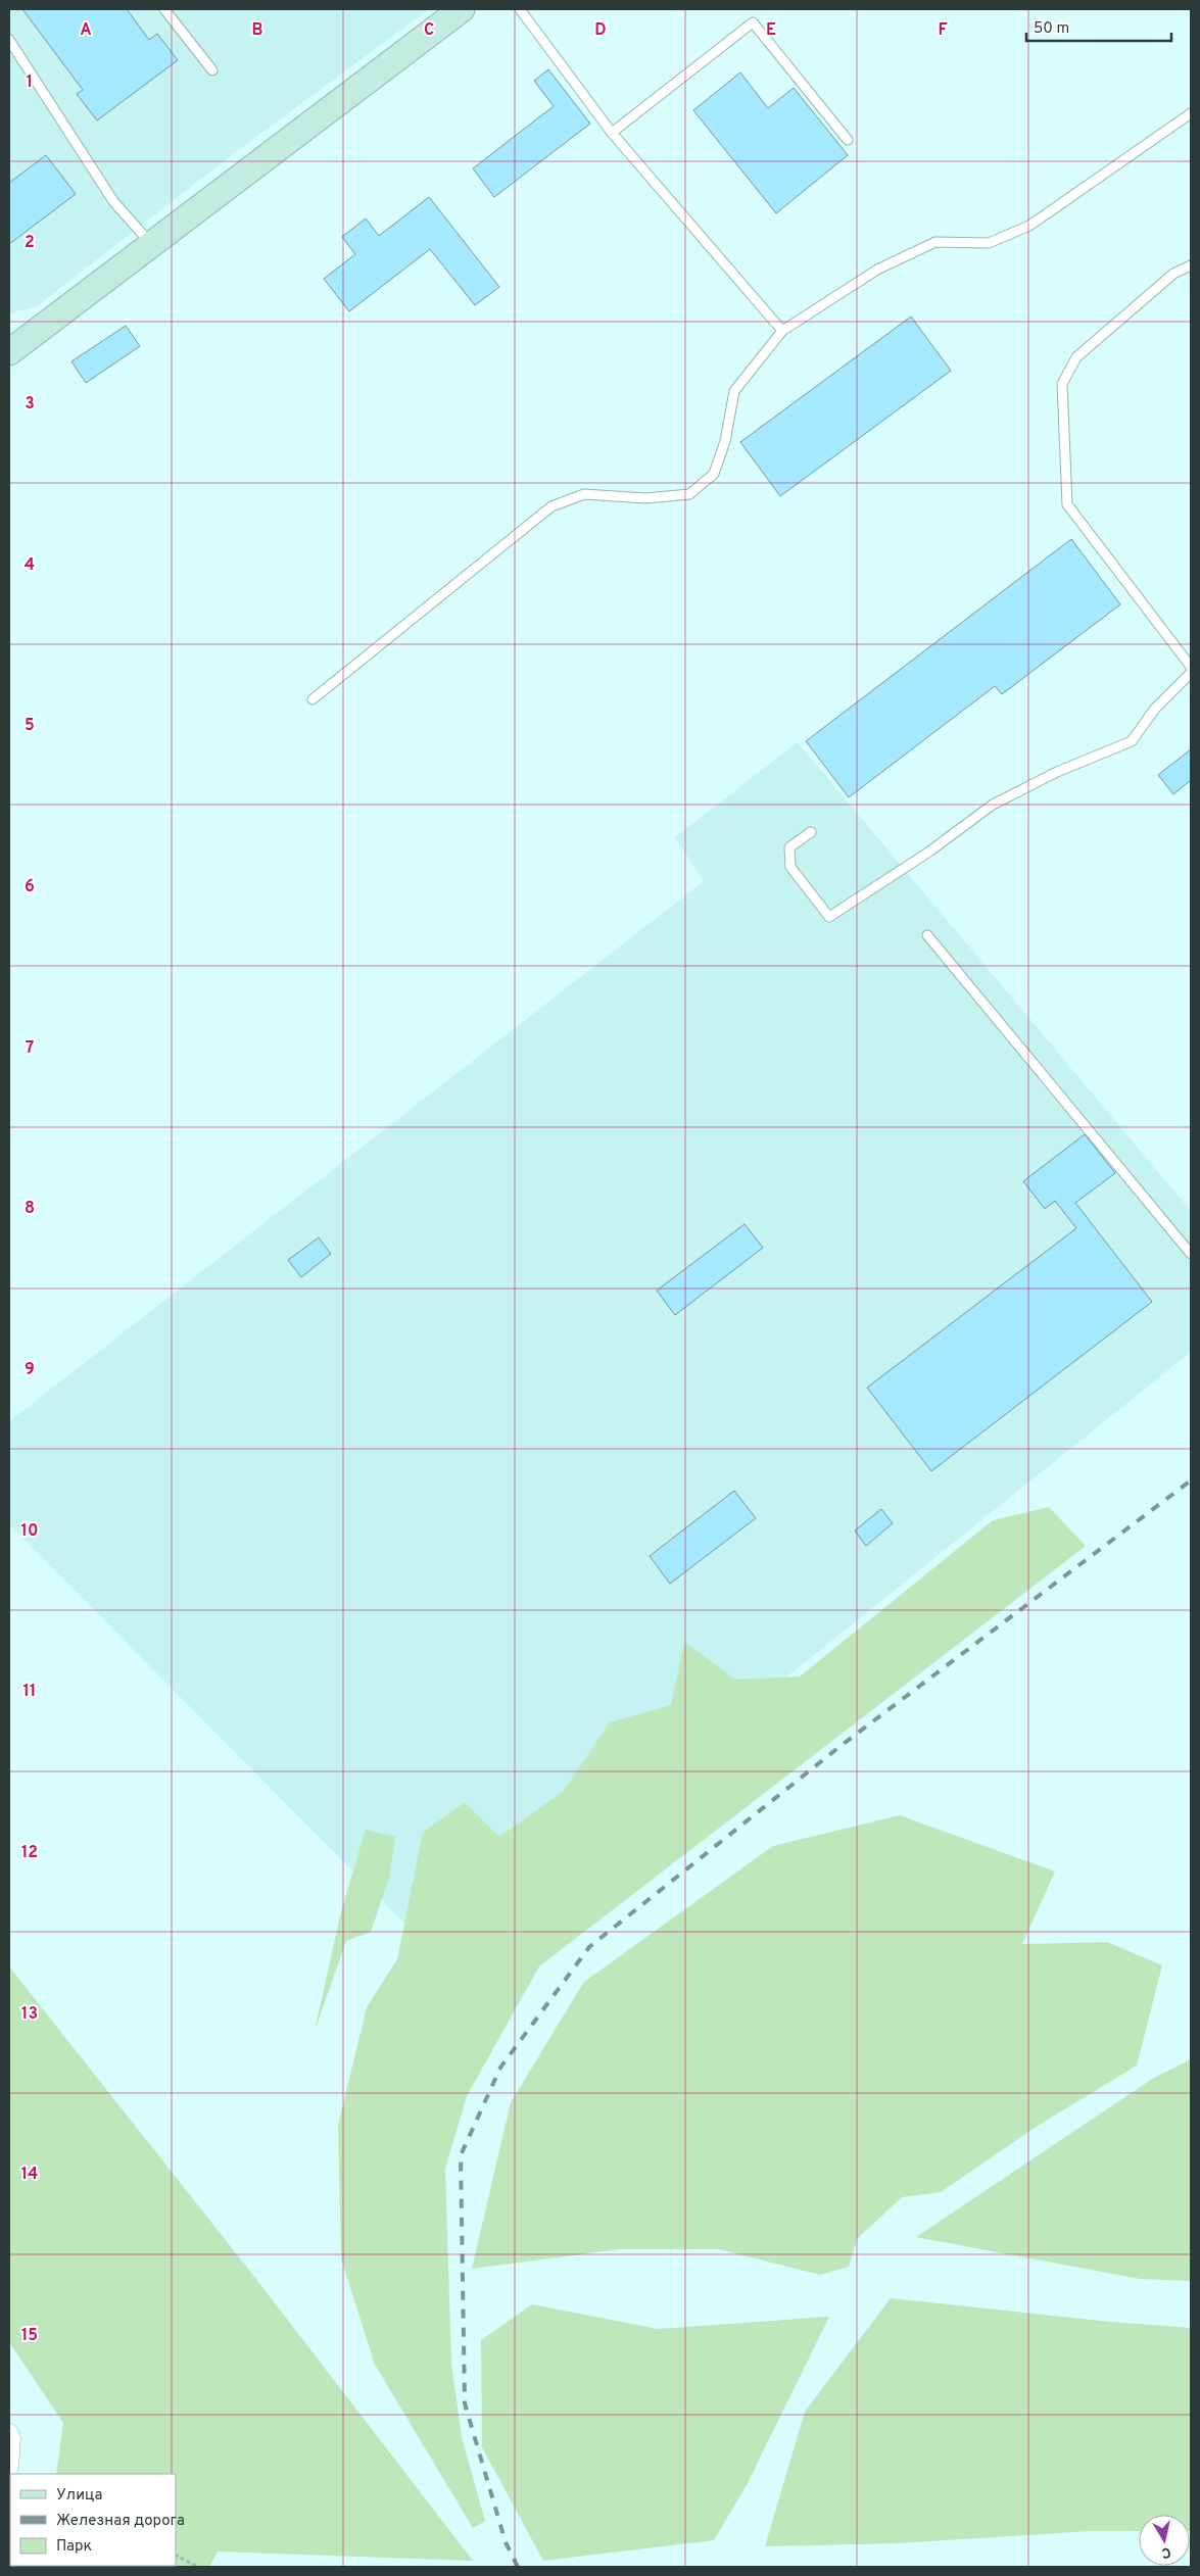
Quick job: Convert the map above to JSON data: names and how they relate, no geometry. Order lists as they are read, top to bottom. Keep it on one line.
{"legend":["Улица","Железная дорога","Парк"],"scale_bar":"50 m","north":"bottom","grid":{"columns":["A","B","C","D","E","F"],"rows":["1","2","3","4","5","6","7","8","9","10","11","12","13","14","15"]}}
